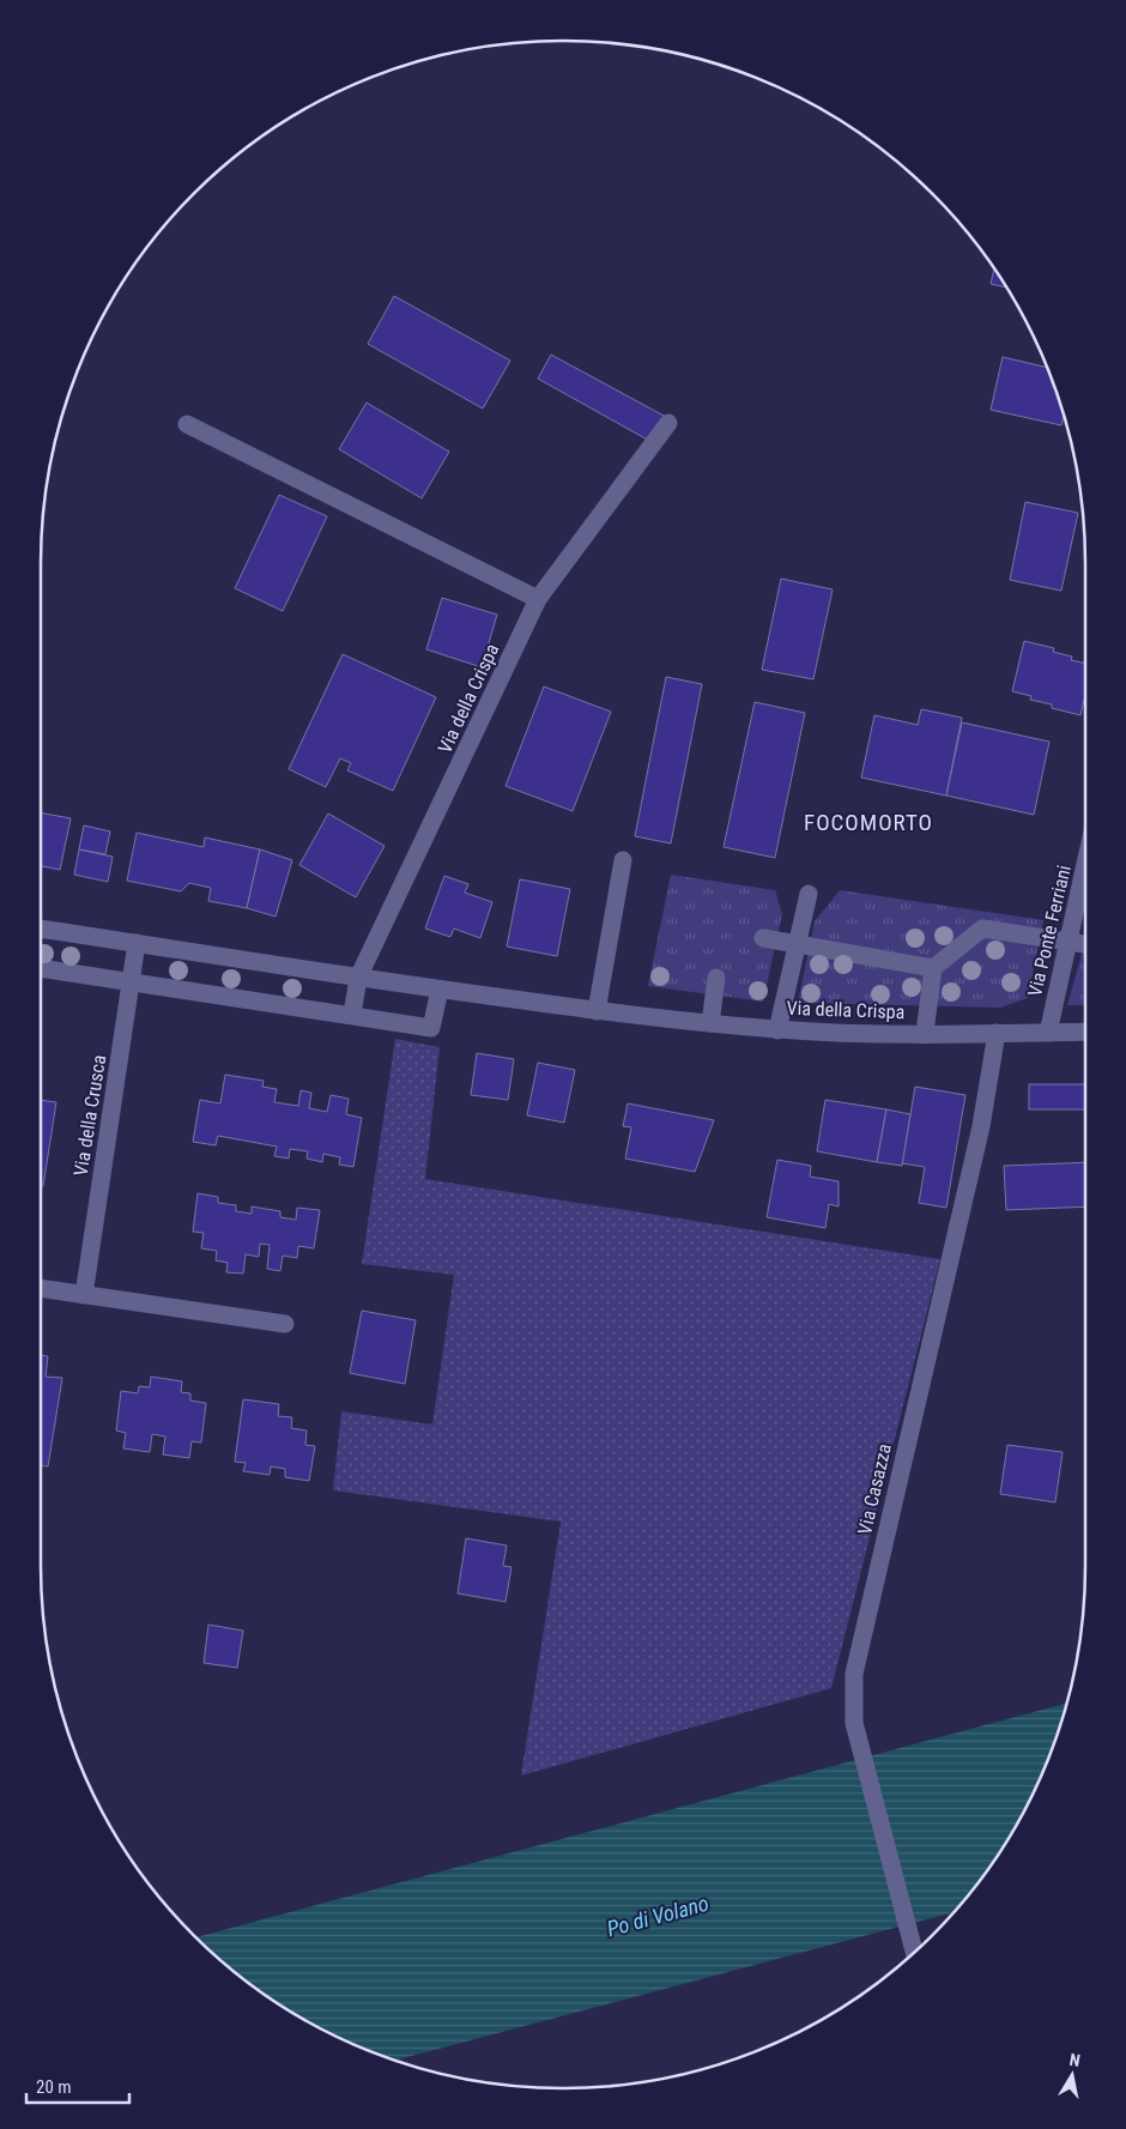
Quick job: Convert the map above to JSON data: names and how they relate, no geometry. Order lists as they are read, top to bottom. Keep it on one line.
{"streets":{"street":["Via della Crispa","Via Ponte Ferriani","Via della Crusca","Via Casazza"]},"crossings":[["Via della Crispa","Via Ponte Ferriani"],["Via della Crispa","Via della Crusca"],["Via della Crispa","Via Casazza"]],"districts":["FOCOMORTO"],"water":["Po di Volano"],"scale_bar":"20 m","north":"top"}
